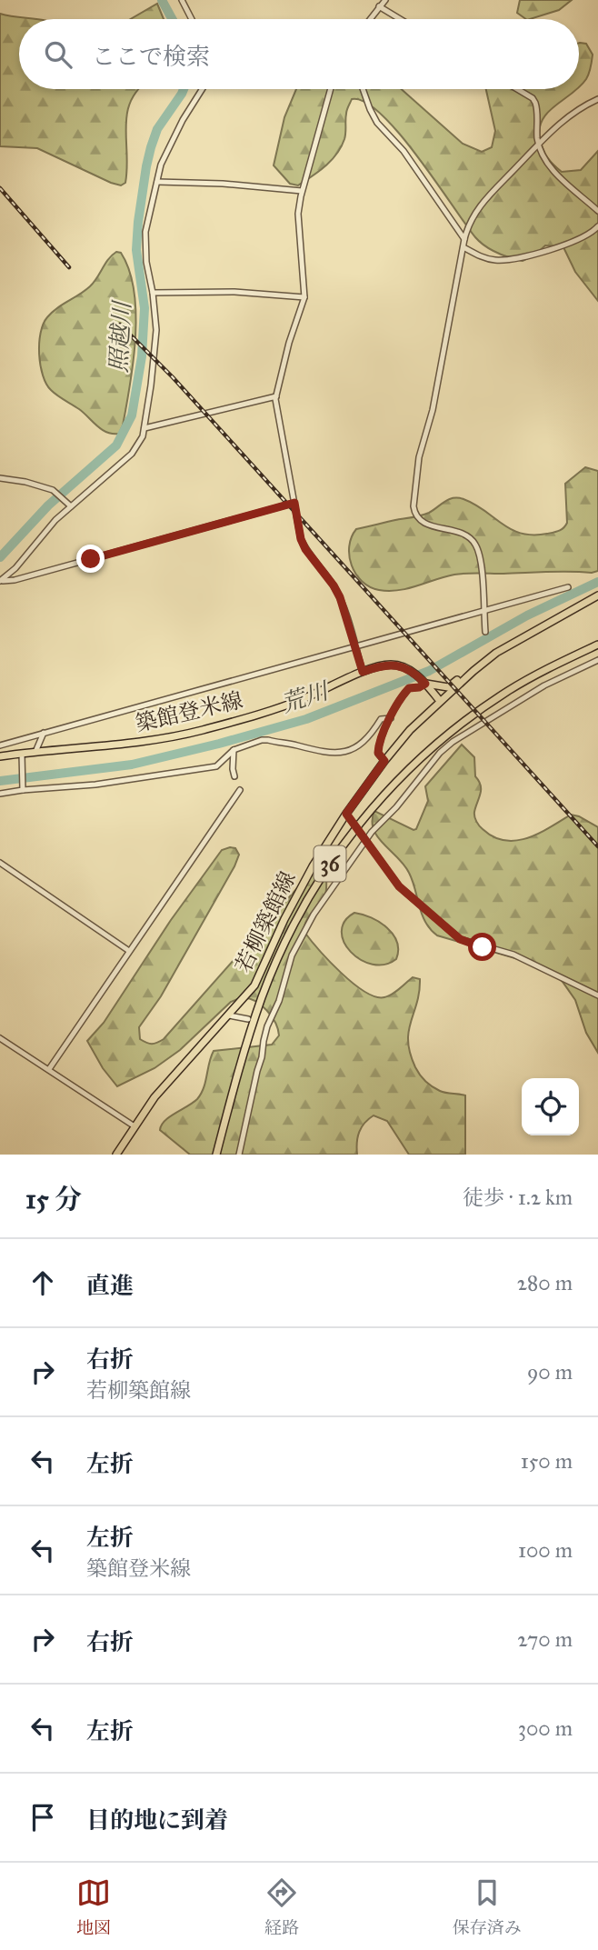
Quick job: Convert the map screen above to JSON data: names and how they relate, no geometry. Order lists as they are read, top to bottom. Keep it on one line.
{"streets":{"main road":["築館登米線","36","若柳築館線"]},"crossings":[["築館登米線","若柳築館線"]],"water":["照越川","荒川"],"page":{"search":"ここで検索","heading":["15 分","徒歩 · 1.2 km"],"list":[["直進","280 m"],["右折","若柳築館線","90 m"],["左折","150 m"],["左折","築館登米線","100 m"],["右折","270 m"],["左折","300 m"],"目的地に到着"],"nav":["地図","経路","保存済み"]}}
